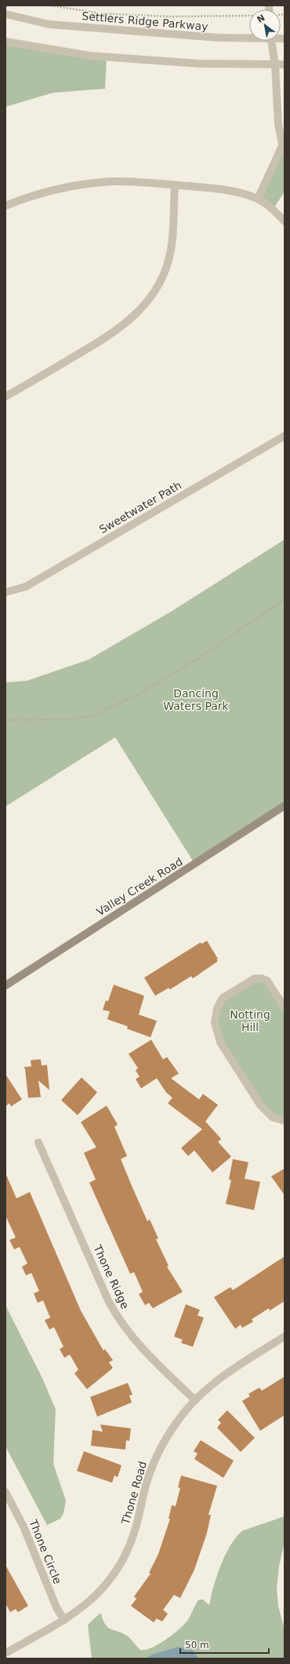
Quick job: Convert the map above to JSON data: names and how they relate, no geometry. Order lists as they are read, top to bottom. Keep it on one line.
{"streets":{"main road":["Valley Creek Road"],"street":["Settlers Ridge Parkway","Sweetwater Path","Thone Ridge","Thone Road","Thone Circle"]},"crossings":[["Thone Ridge","Thone Road"],["Thone Road","Thone Circle"]],"parks":["Dancing Waters Park","Notting Hill"],"scale_bar":"50 m","north":"top left"}
